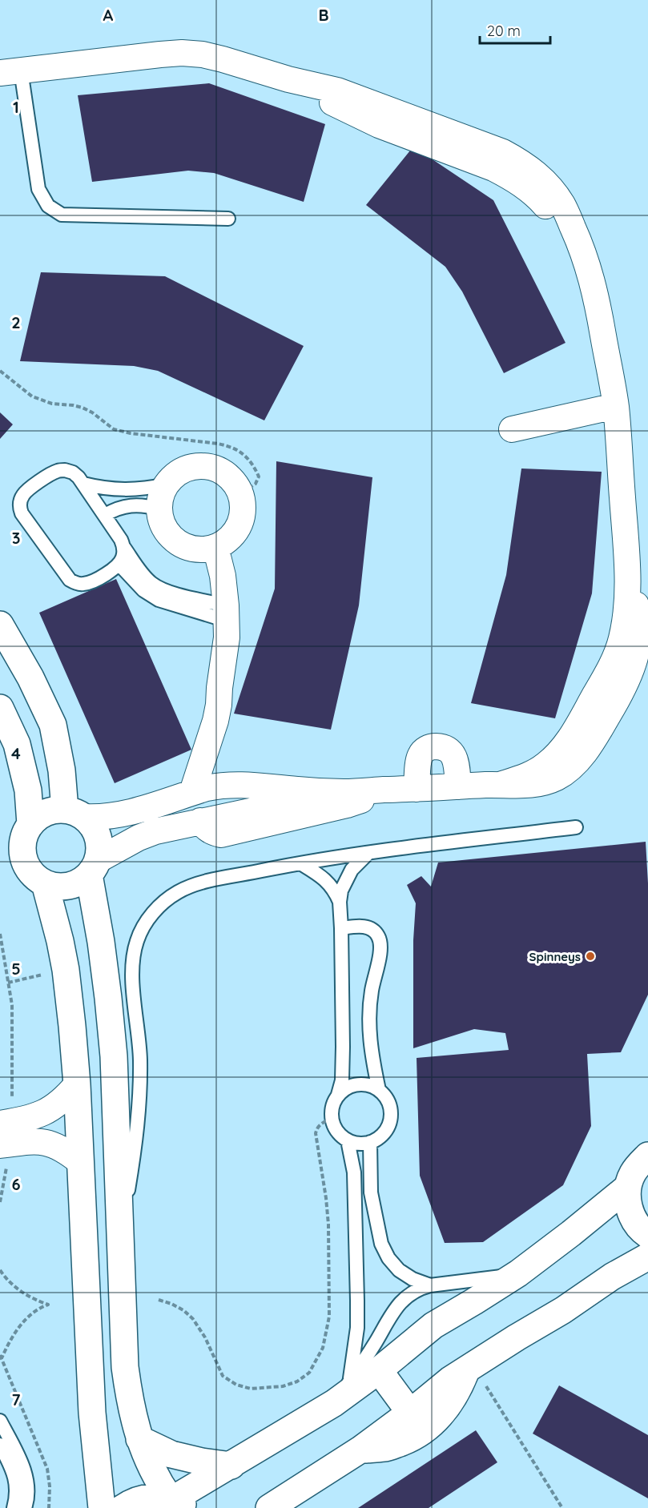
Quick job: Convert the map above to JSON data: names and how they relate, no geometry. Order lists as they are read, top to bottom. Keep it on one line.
{"places":["Spinneys"],"scale_bar":"20 m","grid":{"columns":["A","B"],"rows":["1","2","3","4","5","6","7"]}}
